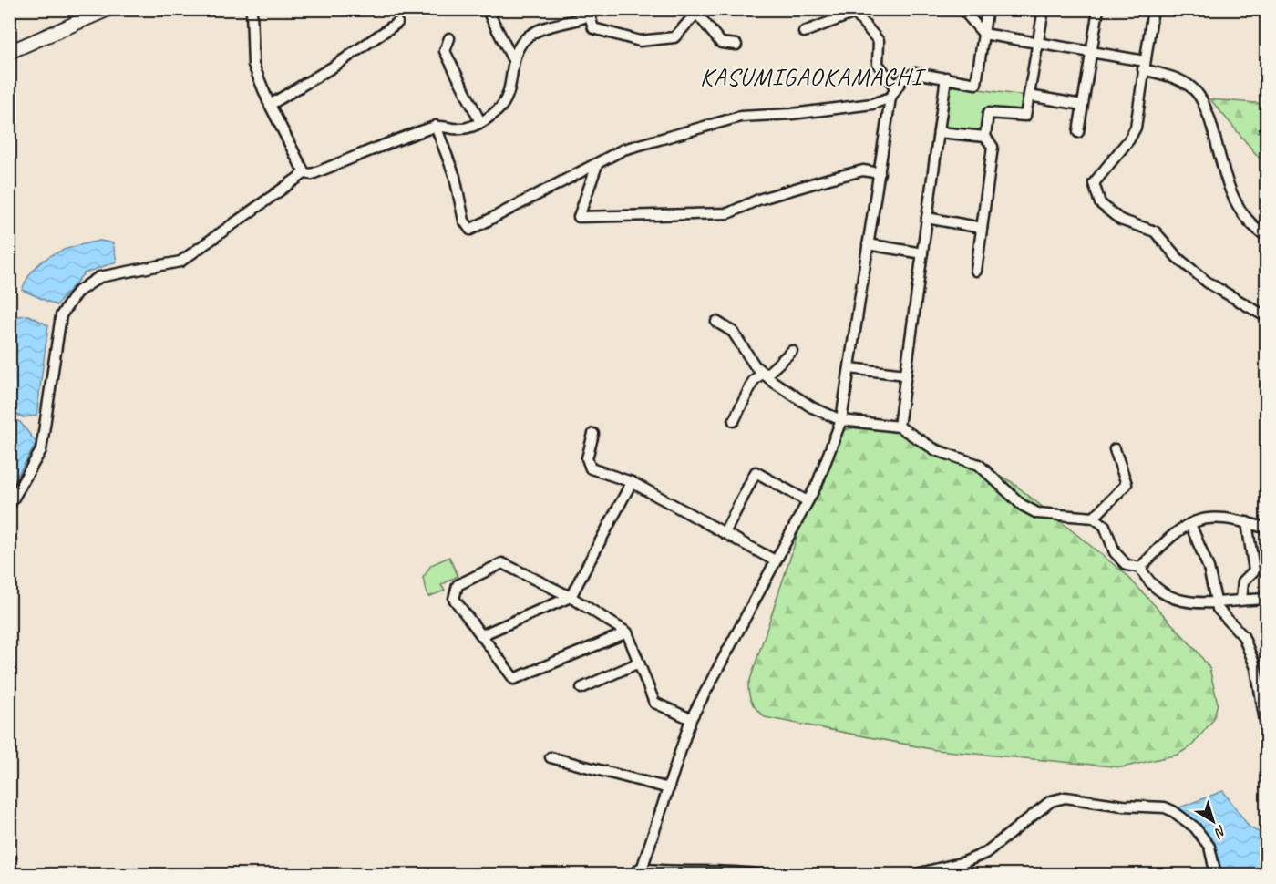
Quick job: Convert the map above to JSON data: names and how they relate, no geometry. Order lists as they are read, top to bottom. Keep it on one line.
{"districts":["KASUMIGAOKAMACHI"],"north":"bottom right"}
